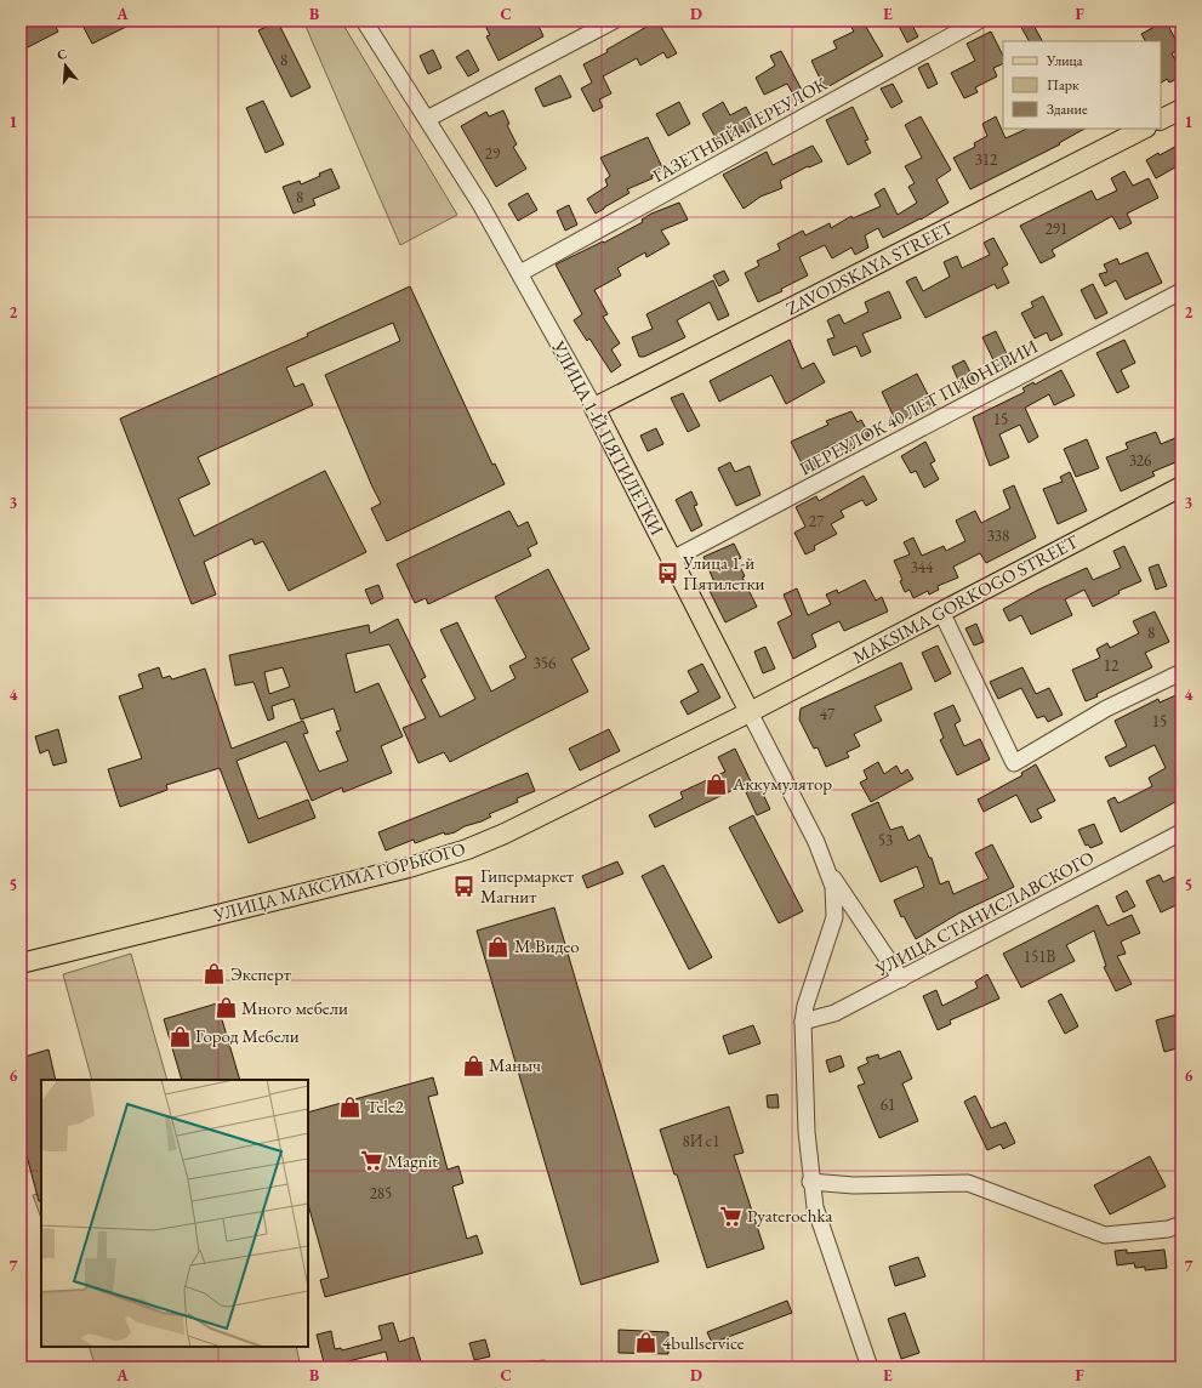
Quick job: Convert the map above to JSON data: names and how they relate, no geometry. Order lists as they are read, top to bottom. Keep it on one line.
{"streets":{"main road":["ZAVODSKAYA STREET","УЛИЦА 1-Й ПЯТИЛЕТКИ","MAKSIMA GORKOGO STREET","УЛИЦА МАКСИМА ГОРЬКОГО"],"street":["ГАЗЕТНЫЙ ПЕРЕУЛОК","ПЕРЕУЛОК 40 ЛЕТ ПИОНЕРИИ","УЛИЦА СТАНИСЛАВСКОГО"]},"crossings":[["ГАЗЕТНЫЙ ПЕРЕУЛОК","УЛИЦА 1-Й ПЯТИЛЕТКИ"],["ZAVODSKAYA STREET","УЛИЦА 1-Й ПЯТИЛЕТКИ"],["ПЕРЕУЛОК 40 ЛЕТ ПИОНЕРИИ","УЛИЦА 1-Й ПЯТИЛЕТКИ"],["УЛИЦА 1-Й ПЯТИЛЕТКИ","MAKSIMA GORKOGO STREET"],["УЛИЦА 1-Й ПЯТИЛЕТКИ","УЛИЦА МАКСИМА ГОРЬКОГО"],["УЛИЦА 1-Й ПЯТИЛЕТКИ","УЛИЦА СТАНИСЛАВСКОГО"],["MAKSIMA GORKOGO STREET","УЛИЦА МАКСИМА ГОРЬКОГО"]],"places":{"bus stop":["Улица 1-й Пятилетки","Гипермаркет Магнит"],"shop":["Аккумулятор","М.Видео","Эксперт","Много мебели","Город Мебели","Маныч","Tele2","4bullservice"],"supermarket":["Magnit","Pyaterochka"]},"house_numbers":["8","29","312","8","291","15","326","27","338","344","8","356","12","47","15","53","151В","61","8И с1","285"],"legend":["Улица","Парк","Здание"],"north":"top","grid":{"columns":["A","B","C","D","E","F"],"rows":["1","2","3","4","5","6","7"]}}
